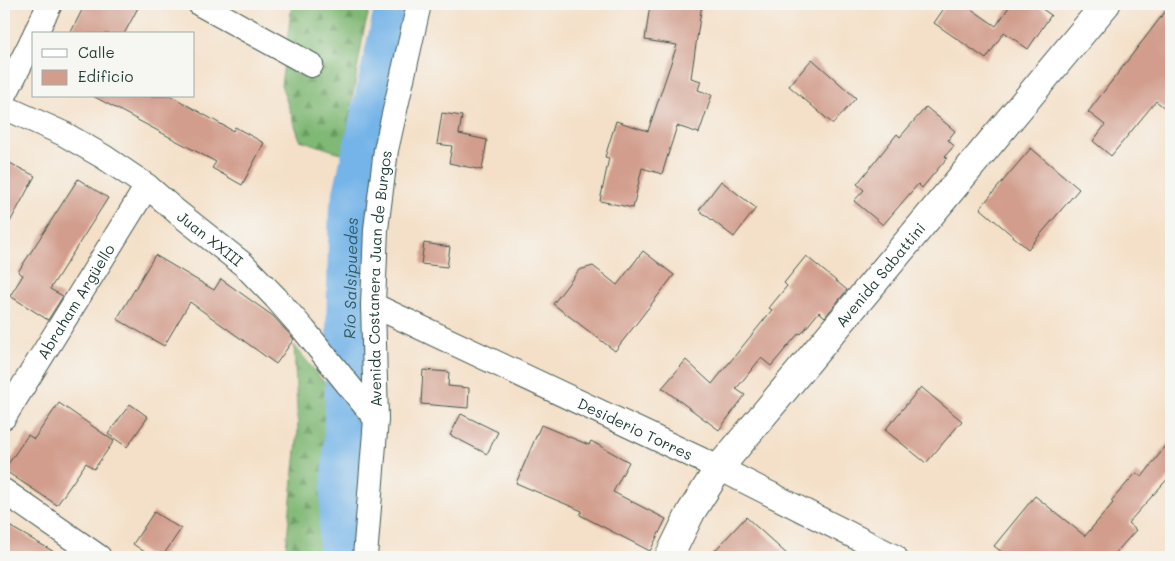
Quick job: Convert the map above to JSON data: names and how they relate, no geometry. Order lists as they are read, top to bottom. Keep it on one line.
{"streets":{"street":["Juan XXIII","Avenida Sabattini","Avenida Costanera Juan de Burgos","Abraham Argüello","Desiderio Torres"]},"crossings":[["Juan XXIII","Avenida Costanera Juan de Burgos"],["Juan XXIII","Abraham Argüello"],["Avenida Sabattini","Desiderio Torres"],["Avenida Costanera Juan de Burgos","Desiderio Torres"]],"water":["Río Salsipuedes"],"legend":["Calle","Edificio"]}
